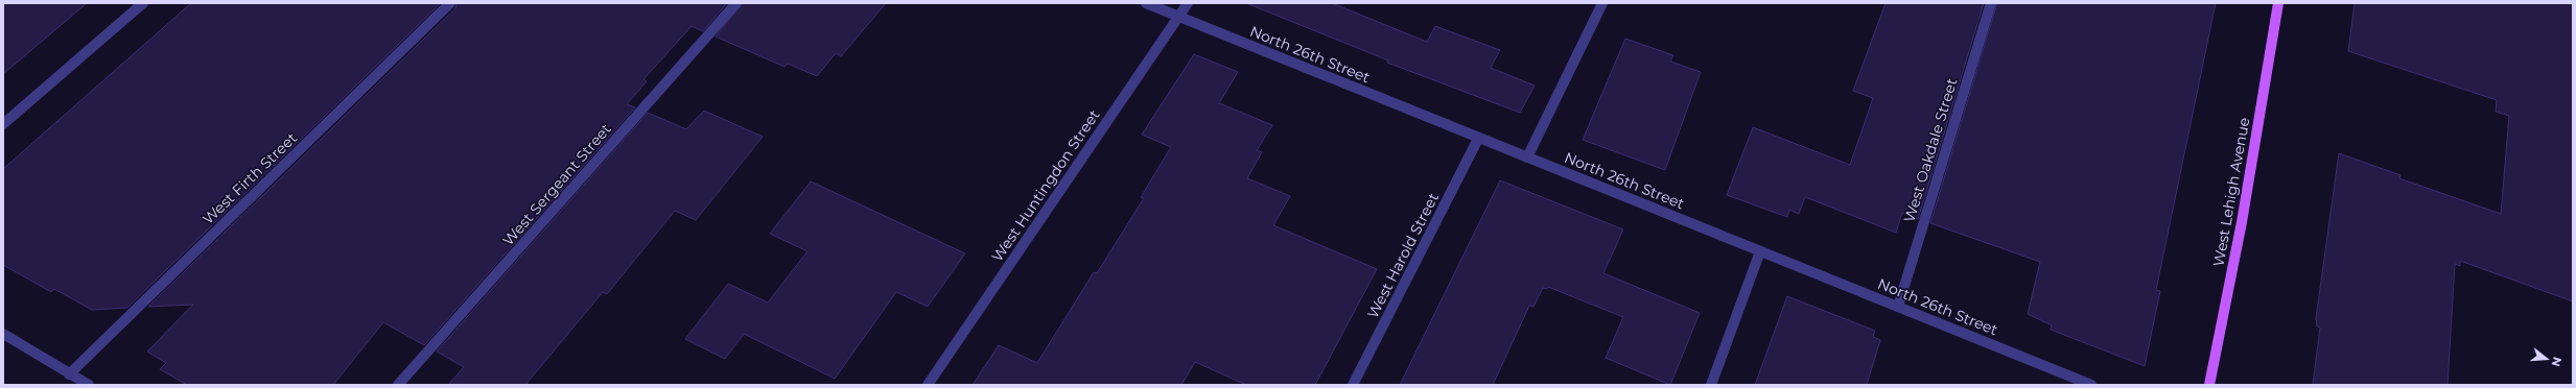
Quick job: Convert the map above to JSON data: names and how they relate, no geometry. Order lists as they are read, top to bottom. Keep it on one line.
{"streets":{"main road":["West Lehigh Avenue"],"street":["North 26th Street","West Oakdale Street","West Firth Street","West Sergeant Street","West Huntingdon Street","West Harold Street"]},"crossings":[["North 26th Street","West Oakdale Street"],["North 26th Street","West Huntingdon Street"],["North 26th Street","West Harold Street"]],"north":"right"}
